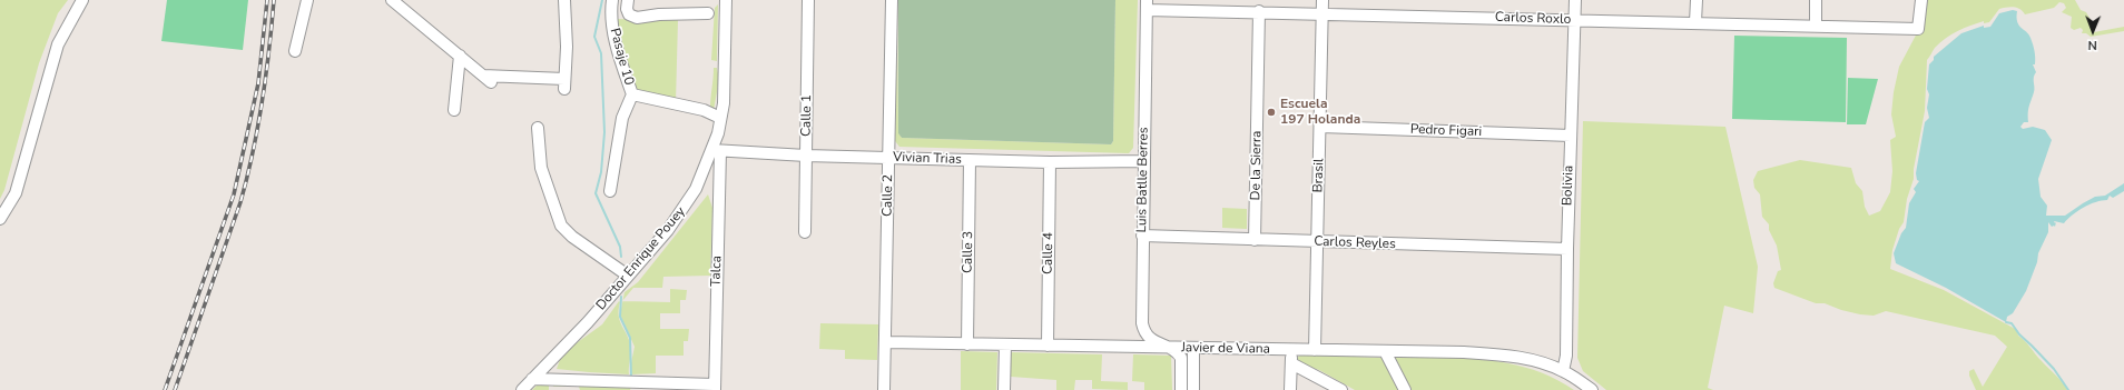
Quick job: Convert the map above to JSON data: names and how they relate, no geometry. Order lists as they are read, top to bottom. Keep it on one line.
{"streets":{"street":["Carlos Roxlo","Pasaje 10","Calle 1","Pedro Figari","Vivian Trias","De la Sierra","Brasil","Luis Batlle Berres","Bolivia","Calle 2","Carlos Reyles","Calle 3","Calle 4","Doctor Enrique Pouey","Talca","Javier de Viana"]},"crossings":[["Carlos Roxlo","De la Sierra"],["Carlos Roxlo","Brasil"],["Carlos Roxlo","Luis Batlle Berres"],["Carlos Roxlo","Bolivia"],["Calle 1","Vivian Trias"],["Pedro Figari","Brasil"],["Pedro Figari","Bolivia"],["Vivian Trias","Luis Batlle Berres"],["Vivian Trias","Calle 2"],["Vivian Trias","Calle 3"],["Vivian Trias","Calle 4"],["Vivian Trias","Doctor Enrique Pouey"],["Vivian Trias","Talca"],["De la Sierra","Carlos Reyles"],["Brasil","Carlos Reyles"],["Brasil","Javier de Viana"],["Luis Batlle Berres","Carlos Reyles"],["Luis Batlle Berres","Javier de Viana"],["Bolivia","Carlos Reyles"],["Bolivia","Javier de Viana"],["Calle 2","Javier de Viana"],["Calle 3","Javier de Viana"],["Calle 4","Javier de Viana"],["Doctor Enrique Pouey","Talca"]],"places":["Escuela 197 Holanda"],"north":"bottom"}
